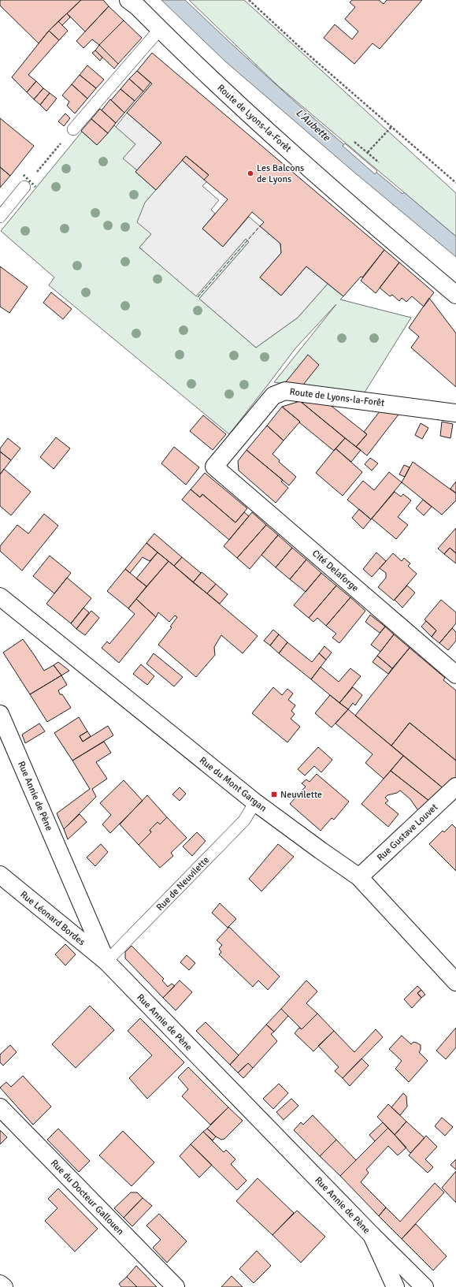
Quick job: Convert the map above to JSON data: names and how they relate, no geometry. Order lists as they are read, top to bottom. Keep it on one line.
{"streets":{"street":["Route de Lyons-la-Forêt","Cité Delaforge","Rue du Mont Gargan","Rue Annie de Pène","Rue Gustave Louvet","Rue Léonard Bordes","Rue du Docteur Gallouen"],"lane":["Rue de Neuvilette"]},"crossings":[["Route de Lyons-la-Forêt","Cité Delaforge"],["Rue du Mont Gargan","Rue Gustave Louvet"],["Rue du Mont Gargan","Rue de Neuvilette"],["Rue Annie de Pène","Rue de Neuvilette"],["Rue Annie de Pène","Rue Léonard Bordes"],["Rue de Neuvilette","Rue Léonard Bordes"]],"water":["L'Aubette"],"places":{"other":["Les Balcons de Lyons"],"transit":["Neuvilette"]}}
